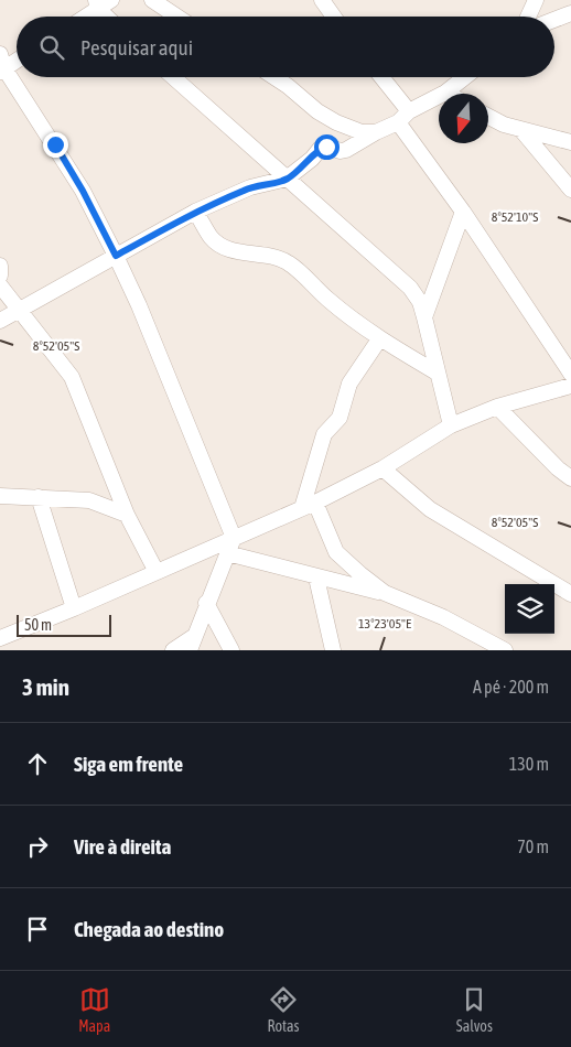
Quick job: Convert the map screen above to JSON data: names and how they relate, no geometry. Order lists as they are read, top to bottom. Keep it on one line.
{"scale_bar":"50 m","north":"bottom","page":{"search":"Pesquisar aqui","scale":"50 m","heading":["3 min","A pé · 200 m"],"list":[["Siga em frente","130 m"],["Vire à direita","70 m"],"Chegada ao destino"],"nav":["Mapa","Rotas","Salvos"]},"coordinates":["8°52'10\"S","8°52'05\"S","13°23'05\"E"]}
